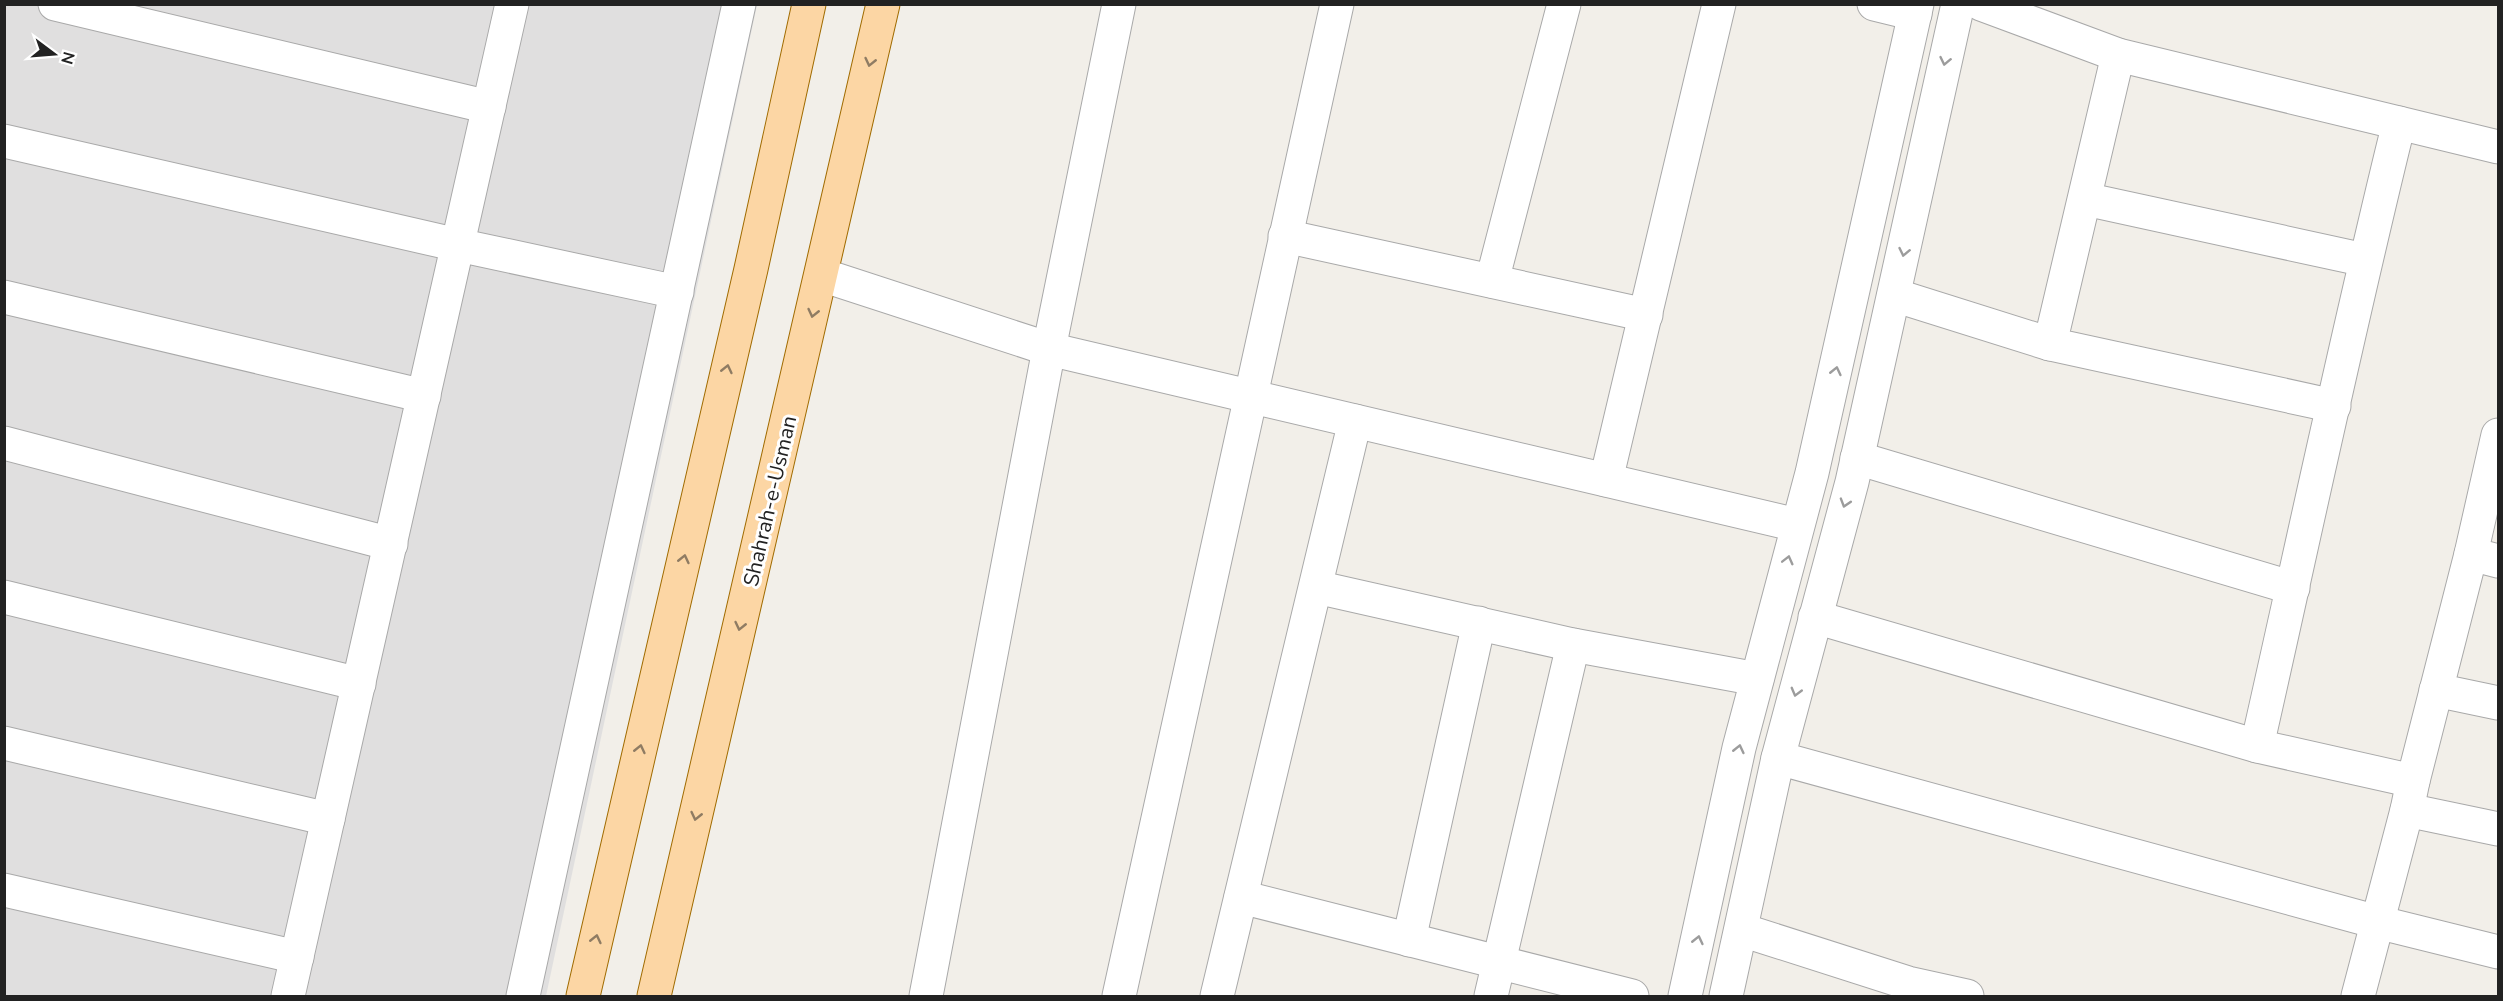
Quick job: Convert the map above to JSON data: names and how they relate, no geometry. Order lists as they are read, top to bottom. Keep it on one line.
{"streets":{"main road":["Shahrah-e-Usman"]},"north":"right"}
